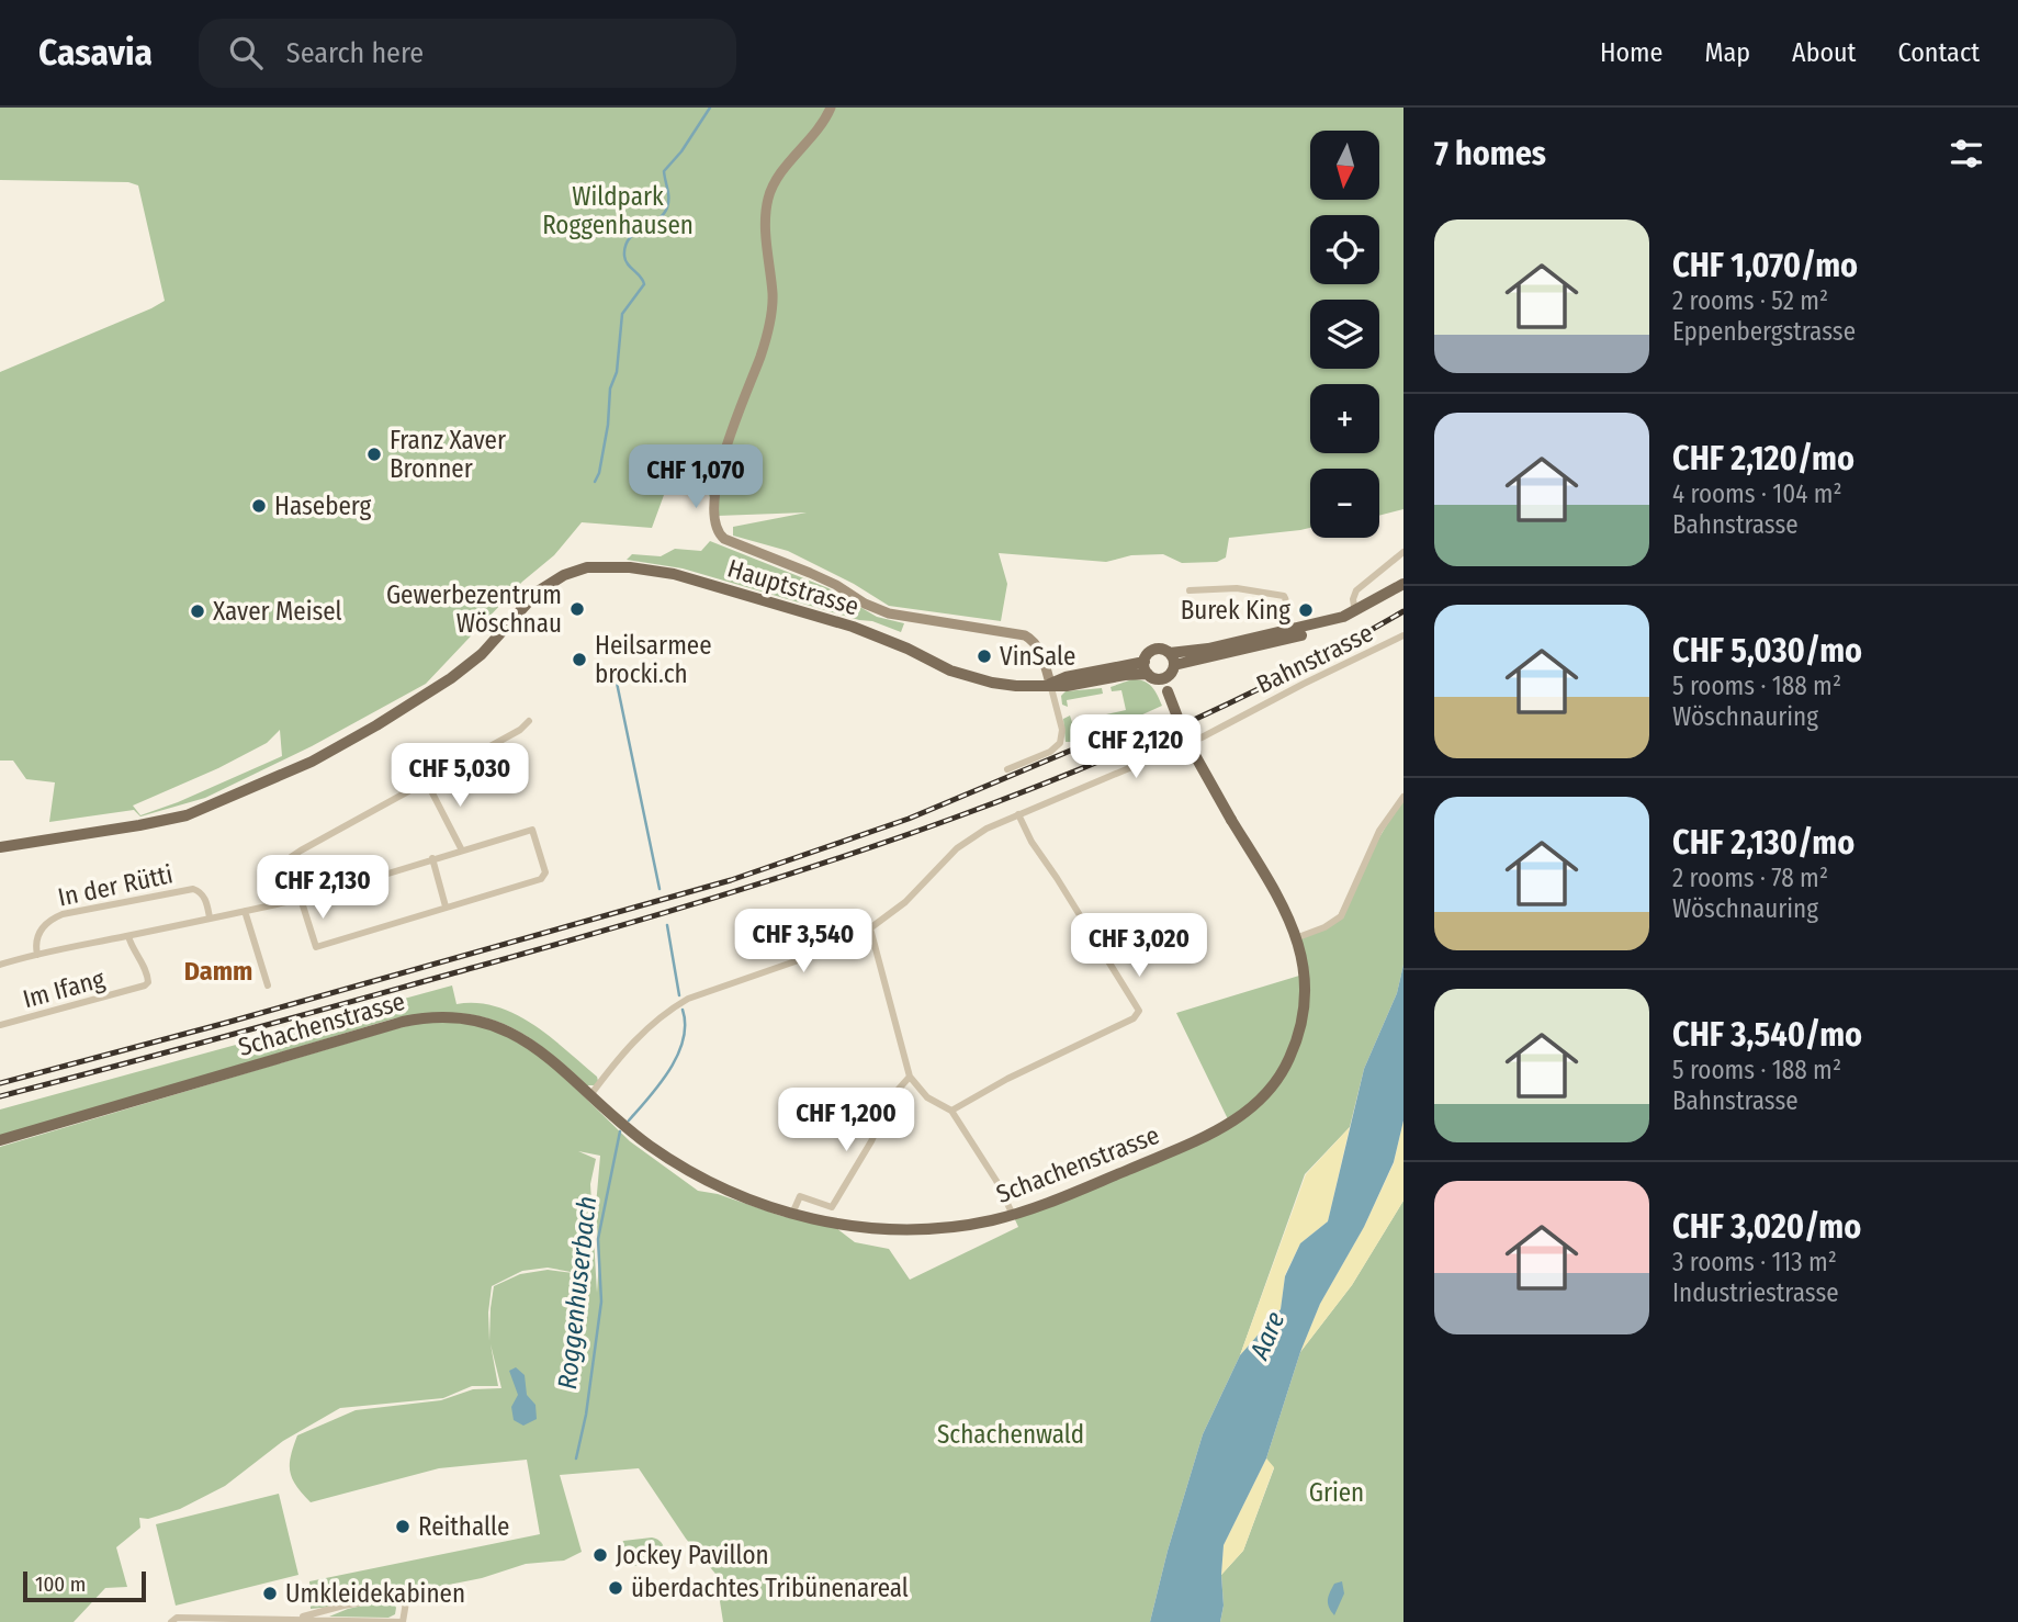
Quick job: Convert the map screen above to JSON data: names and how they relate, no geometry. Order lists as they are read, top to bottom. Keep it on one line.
{"streets":{"main road":["Hauptstrasse","Schachenstrasse"],"street":["Bahnstrasse","In der Rütti","Im Ifang"]},"crossings":[["Hauptstrasse","Schachenstrasse"],["Bahnstrasse","Schachenstrasse"]],"districts":["Damm"],"water":["Roggenhuserbach","Aare"],"parks":["Wildpark Roggenhausen","Schachenwald","Grien"],"places":["Franz Xaver Bronner","Haseberg","Gewerbezentrum Wöschnau","Burek King","Xaver Meisel","VinSale","Heilsarmee brocki.ch","Reithalle","Jockey Pavillon","überdachtes Tribünenareal","Umkleidekabinen"],"scale_bar":"100 m","north":"bottom","page":{"header":"Casavia","search":"Search here","nav":["Home","Map","About","Contact"],"heading":"7 homes","map_buttons":["+","−"],"list":[{"name":"CHF 1,070/mo","note":"2 rooms · 52 m² · Eppenbergstrasse"},{"name":"CHF 2,120/mo","note":"4 rooms · 104 m² · Bahnstrasse"},{"name":"CHF 5,030/mo","note":"5 rooms · 188 m² · Wöschnauring"},{"name":"CHF 2,130/mo","note":"2 rooms · 78 m² · Wöschnauring"},{"name":"CHF 3,540/mo","note":"5 rooms · 188 m² · Bahnstrasse"},{"name":"CHF 3,020/mo","note":"3 rooms · 113 m² · Industriestrasse"}],"price":["CHF 1,070","CHF 2,120","CHF 5,030","CHF 2,130","CHF 3,540","CHF 3,020","CHF 1,200"],"scale":"100 m"}}
